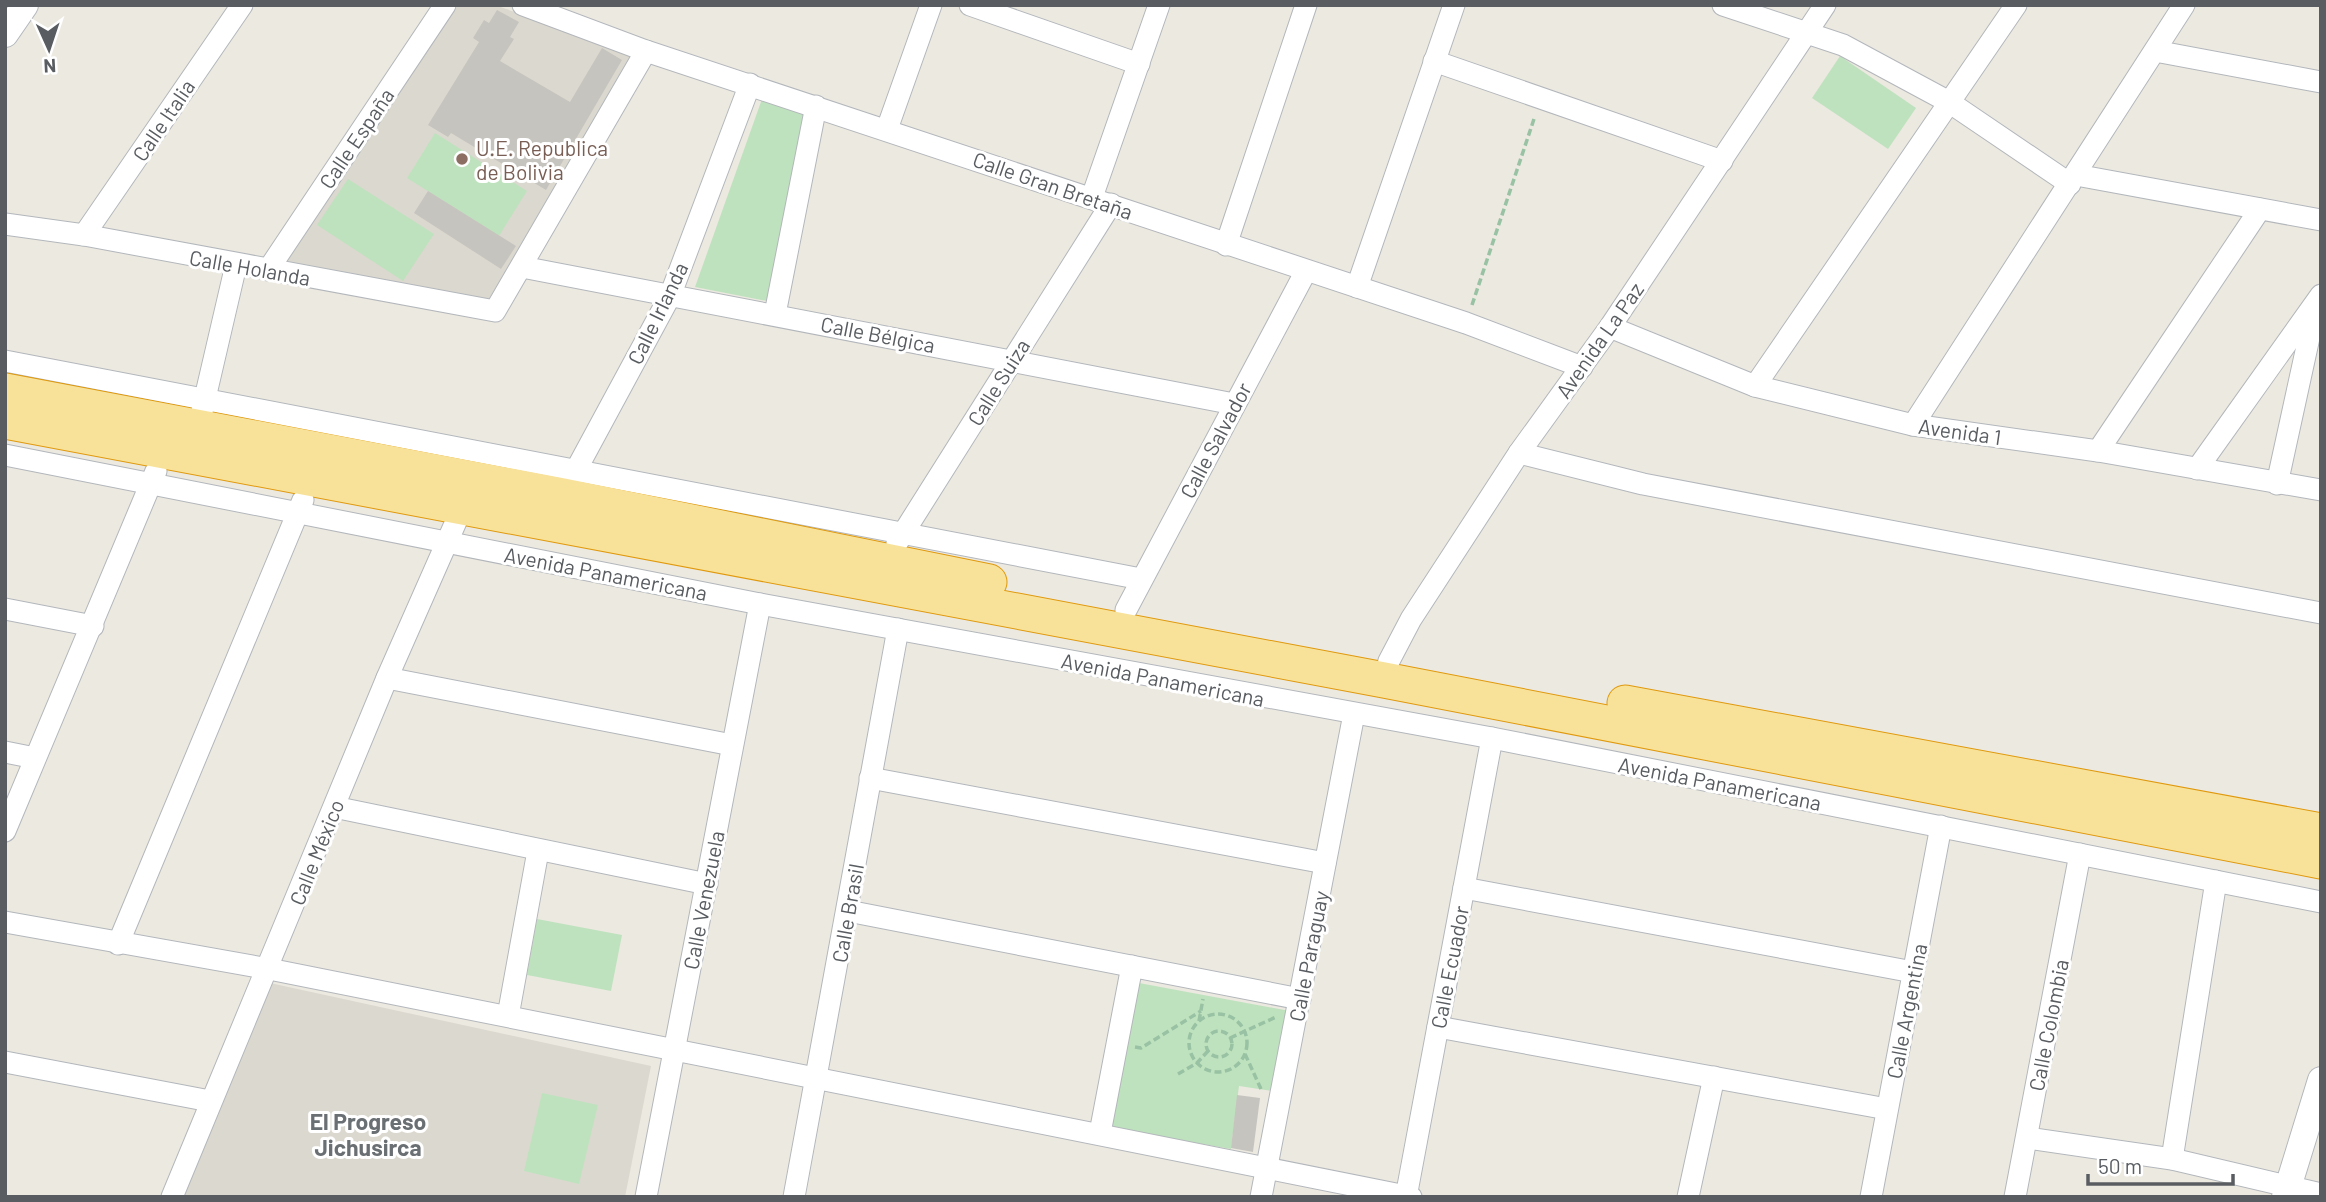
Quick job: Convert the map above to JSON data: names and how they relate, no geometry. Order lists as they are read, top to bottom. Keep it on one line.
{"streets":{"highway":["Avenida Panamericana"],"street":["Calle Italia","Calle España","Calle Gran Bretaña","Calle Holanda","Calle Irlanda","Calle Bélgica","Avenida La Paz","Calle Suiza","Avenida 1","Calle Salvador","Calle México","Calle Venezuela","Calle Brasil","Calle Paraguay","Calle Ecuador","Calle Argentina","Calle Colombia"]},"crossings":[["Calle Italia","Calle Holanda"],["Calle España","Calle Holanda"],["Calle Gran Bretaña","Calle Irlanda"],["Calle Gran Bretaña","Avenida La Paz"],["Calle Gran Bretaña","Calle Suiza"],["Calle Gran Bretaña","Calle Salvador"],["Calle Holanda","Calle Bélgica"],["Calle Irlanda","Calle Bélgica"],["Calle Irlanda","Avenida Panamericana"],["Calle Bélgica","Calle Suiza"],["Calle Bélgica","Calle Salvador"],["Avenida La Paz","Avenida 1"],["Avenida La Paz","Avenida Panamericana"],["Calle Suiza","Avenida Panamericana"],["Calle Salvador","Avenida Panamericana"],["Avenida Panamericana","Calle México"],["Avenida Panamericana","Calle Venezuela"],["Avenida Panamericana","Calle Brasil"],["Avenida Panamericana","Calle Paraguay"],["Avenida Panamericana","Calle Ecuador"],["Avenida Panamericana","Calle Argentina"],["Avenida Panamericana","Calle Colombia"]],"districts":["El Progreso Jichusirca"],"places":["U.E. Republica de Bolivia"],"scale_bar":"50 m","north":"bottom"}
